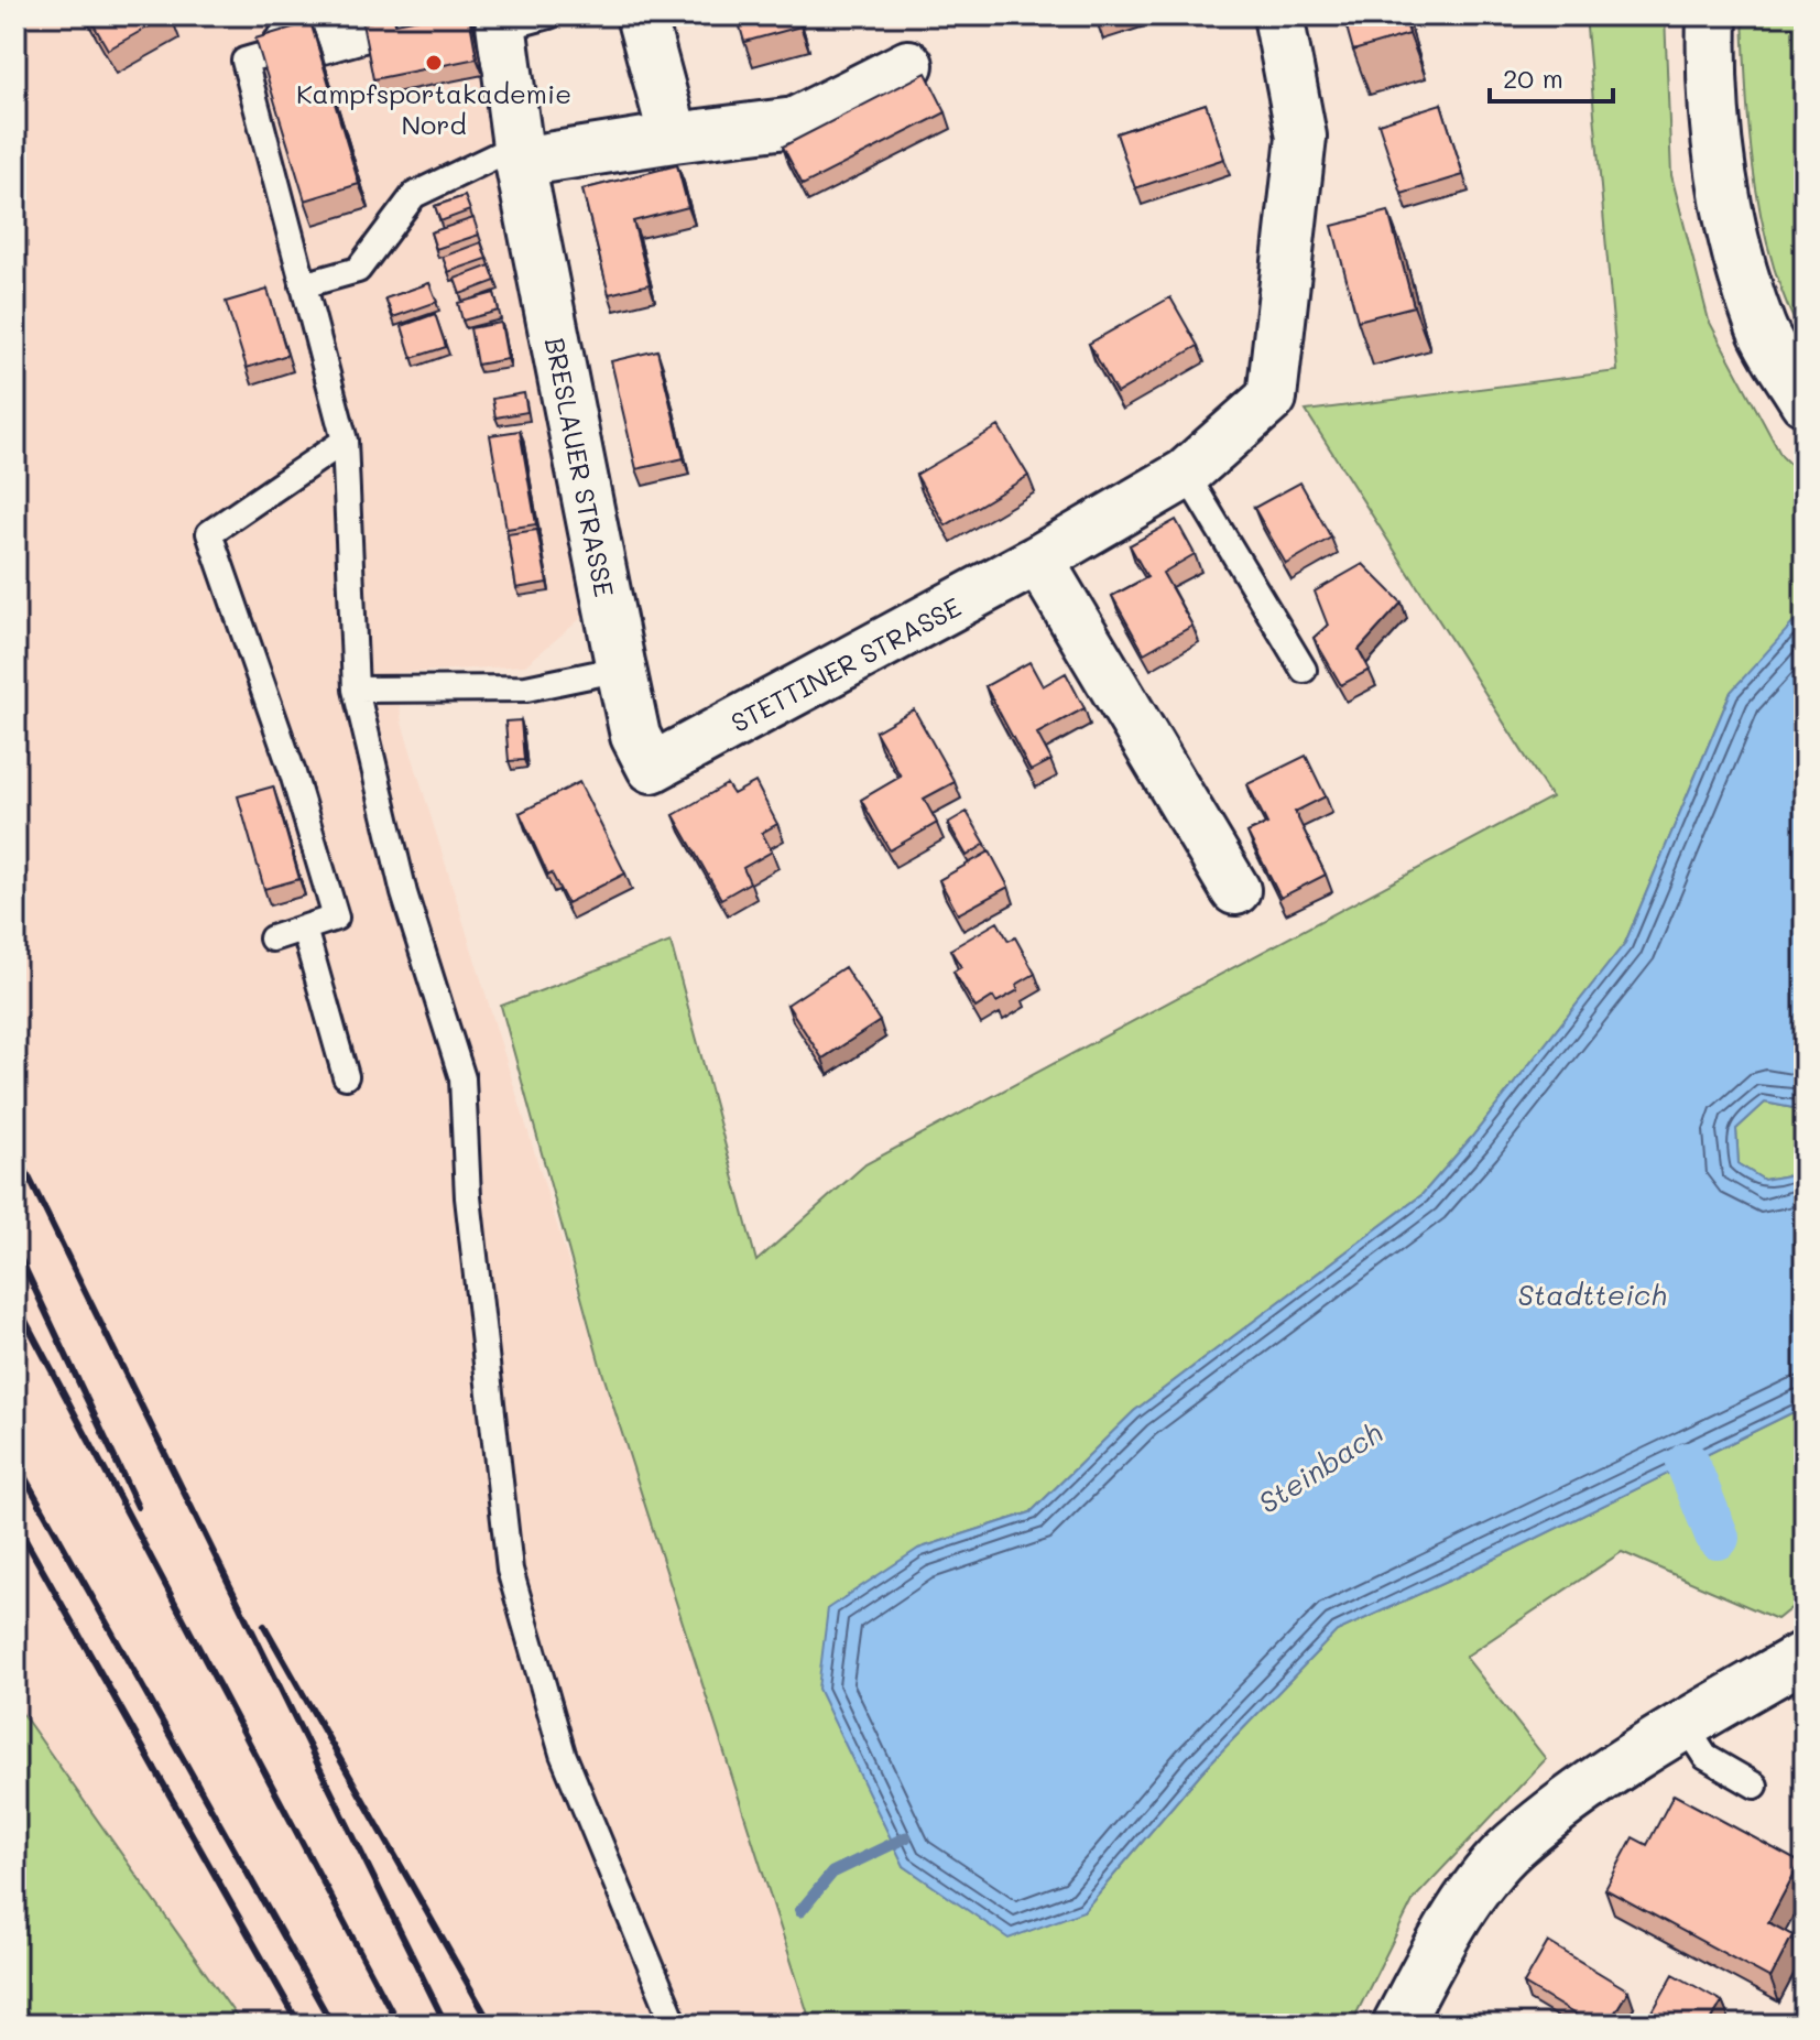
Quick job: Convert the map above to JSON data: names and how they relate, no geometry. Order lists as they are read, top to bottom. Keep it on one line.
{"streets":{"street":["BRESLAUER STRASSE","STETTINER STRASSE"]},"crossings":[["BRESLAUER STRASSE","STETTINER STRASSE"]],"water":["Stadtteich","Steinbach"],"places":["Kampfsportakademie Nord"],"scale_bar":"20 m"}
